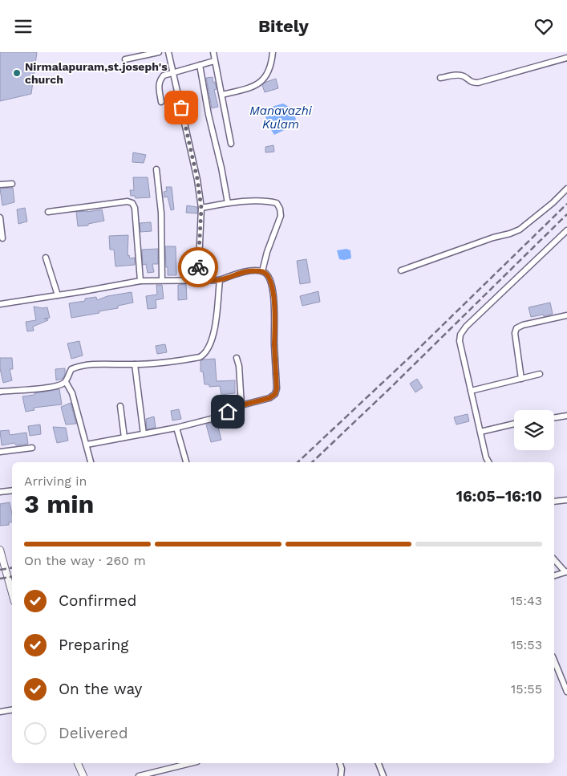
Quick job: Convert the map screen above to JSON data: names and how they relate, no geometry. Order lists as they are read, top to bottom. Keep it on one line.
{"water":["Manavazhi Kulam"],"places":["Nirmalapuram,st.joseph's church"],"page":{"header":"Bitely","heading":["3 min","Arriving in","16:05–16:10"],"bar":"On the way · 260 m","list":[["Confirmed","15:43"],["Preparing","15:53"],["On the way","15:55"],"Delivered"]}}
